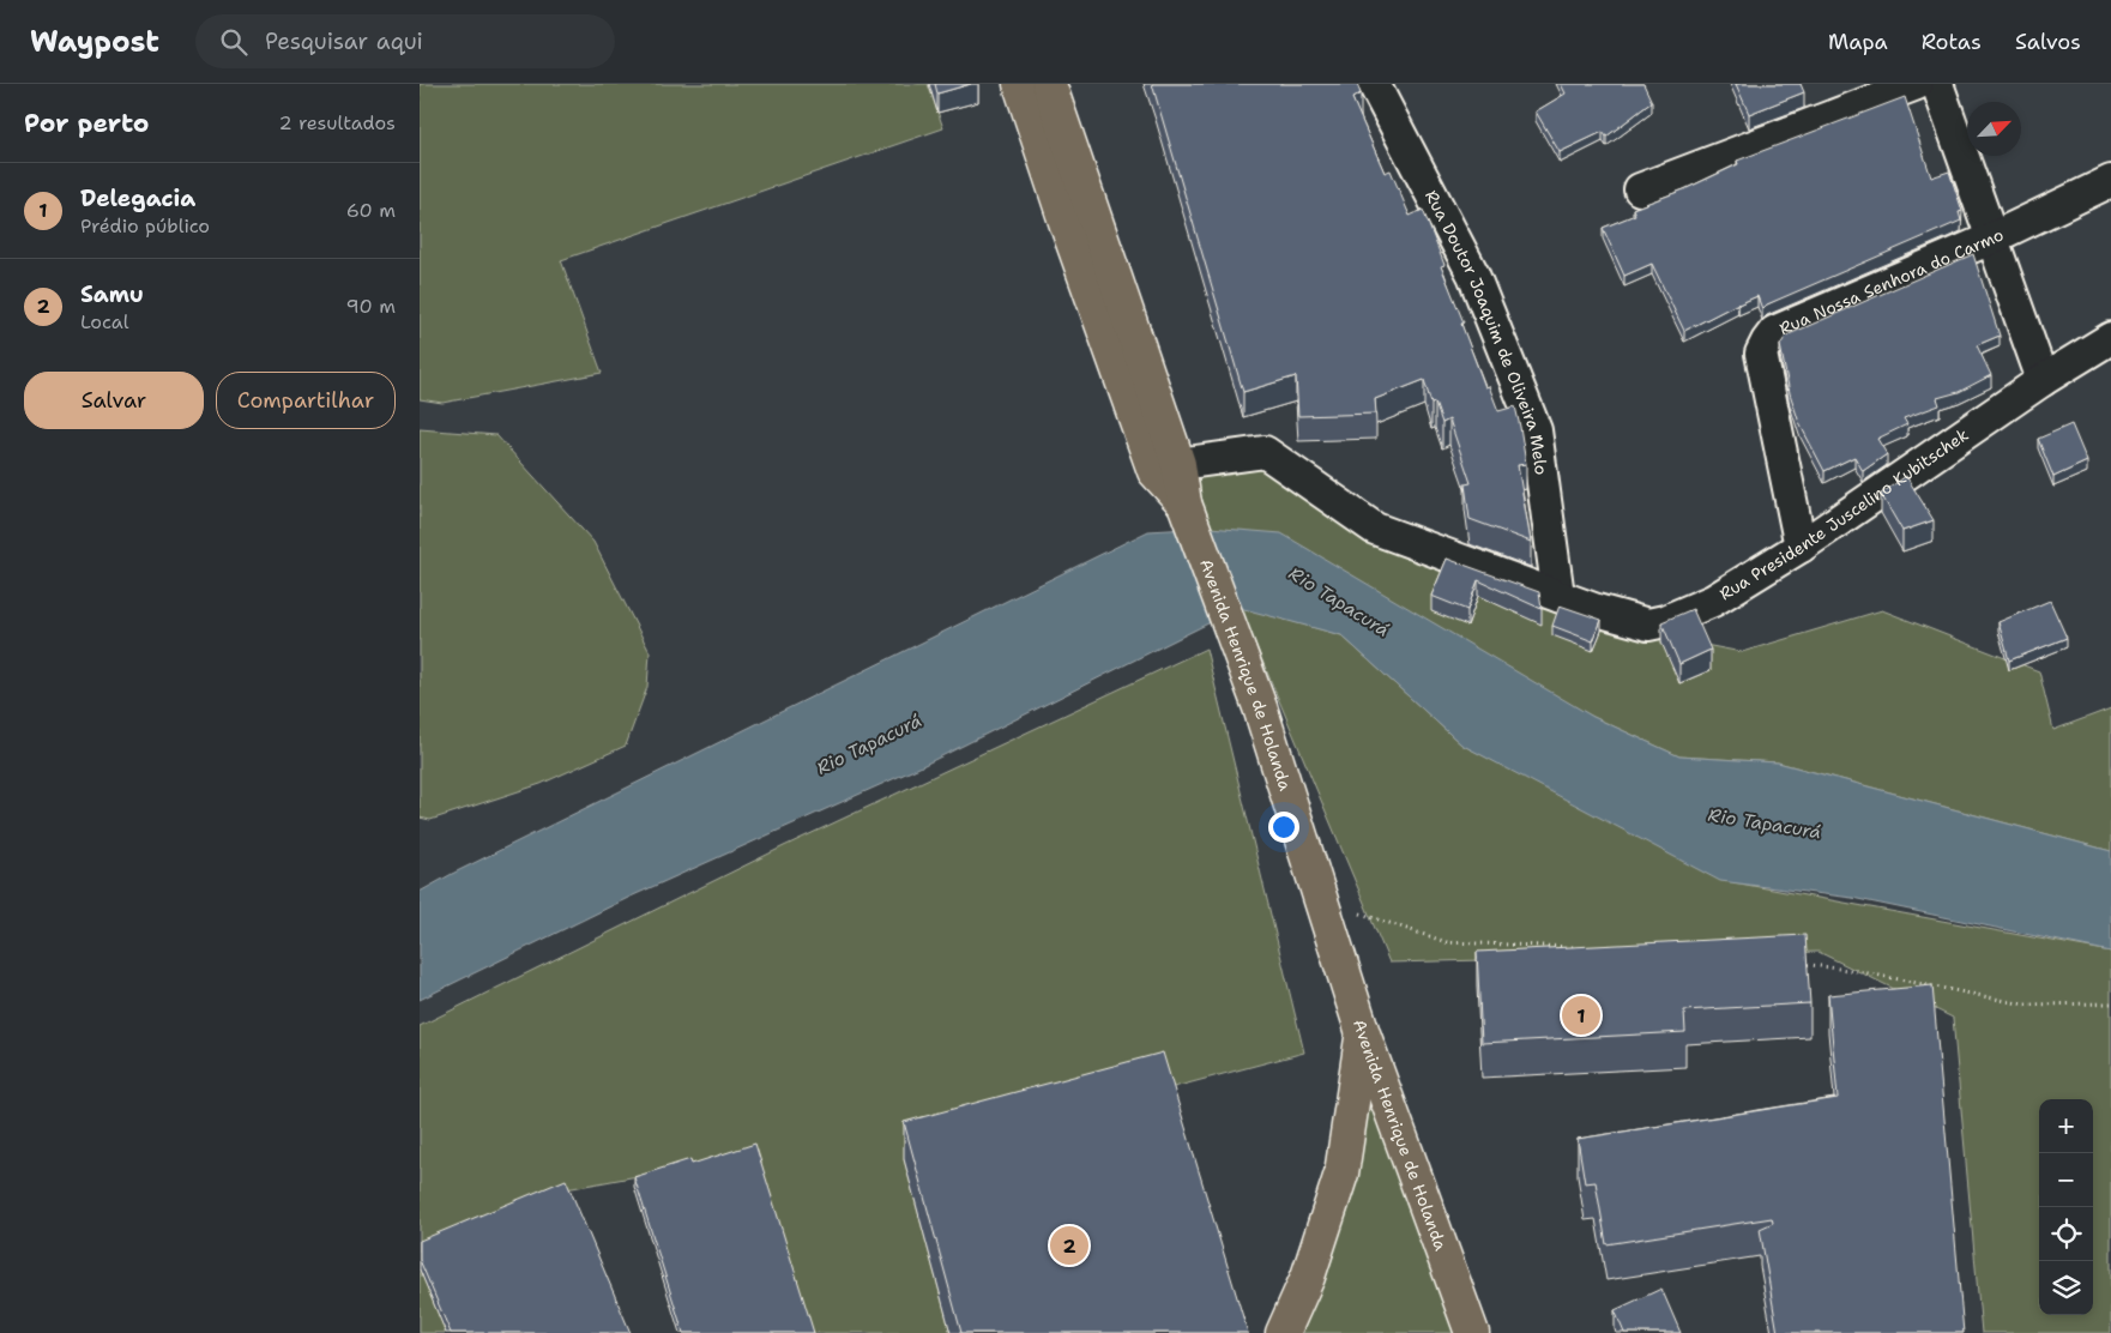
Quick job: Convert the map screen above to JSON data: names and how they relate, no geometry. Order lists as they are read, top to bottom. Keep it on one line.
{"streets":{"main road":["Avenida Henrique de Holanda"],"street":["Rua Nossa Senhora do Carmo","Rua Doutor Joaquim de Oliveira Melo","Rua Presidente Juscelino Kubitschek"]},"crossings":[["Rua Nossa Senhora do Carmo","Rua Presidente Juscelino Kubitschek"],["Rua Doutor Joaquim de Oliveira Melo","Rua Presidente Juscelino Kubitschek"],["Rua Presidente Juscelino Kubitschek","Avenida Henrique de Holanda"]],"water":["Rio Tapacurá"],"north":"top right","page":{"header":"Waypost","search":"Pesquisar aqui","nav":["Mapa","Rotas","Salvos"],"heading":["Por perto","2 resultados"],"list":[{"mark":"1","name":"Delegacia","note":"Prédio público","value":"60 m"},{"mark":"2","name":"Samu","note":"Local","value":"90 m"}],"buttons":["Salvar","Compartilhar"],"pins":["1","2"],"map_buttons":["+","−"]}}
